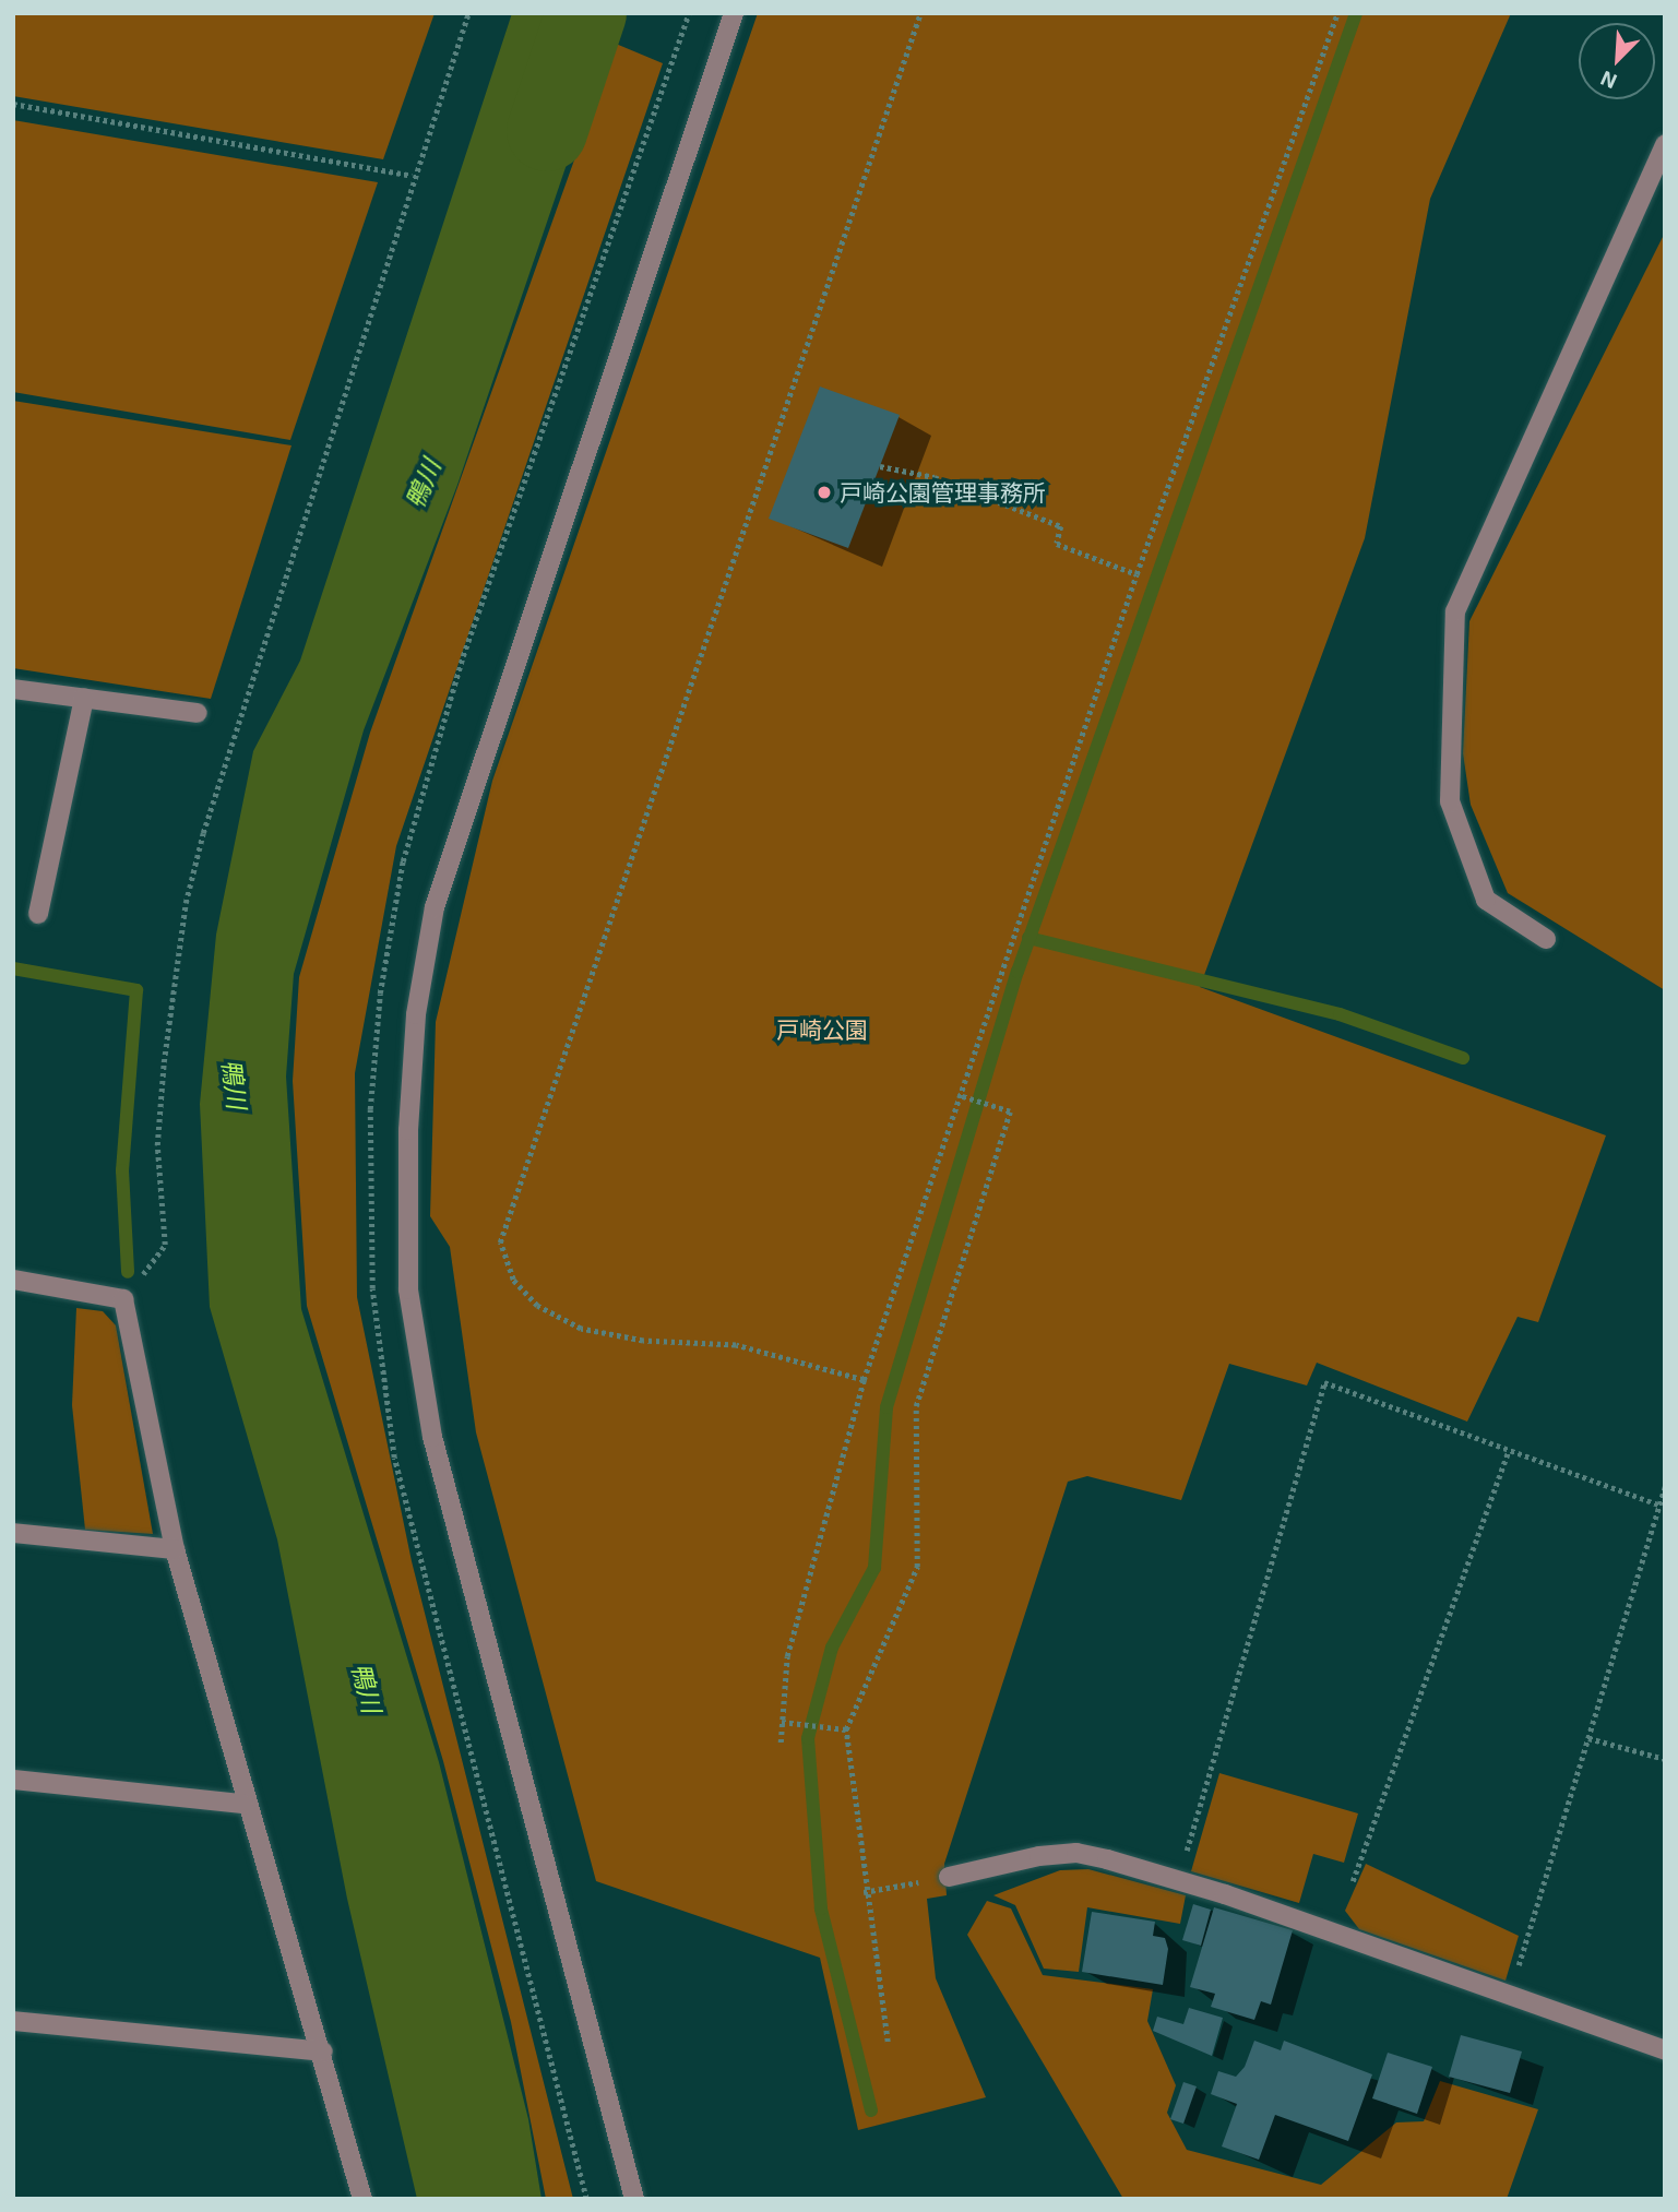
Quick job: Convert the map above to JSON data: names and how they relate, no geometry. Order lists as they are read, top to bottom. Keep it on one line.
{"water":["鴨川"],"parks":["戸崎公園"],"places":["戸崎公園管理事務所"],"north":"bottom left"}
